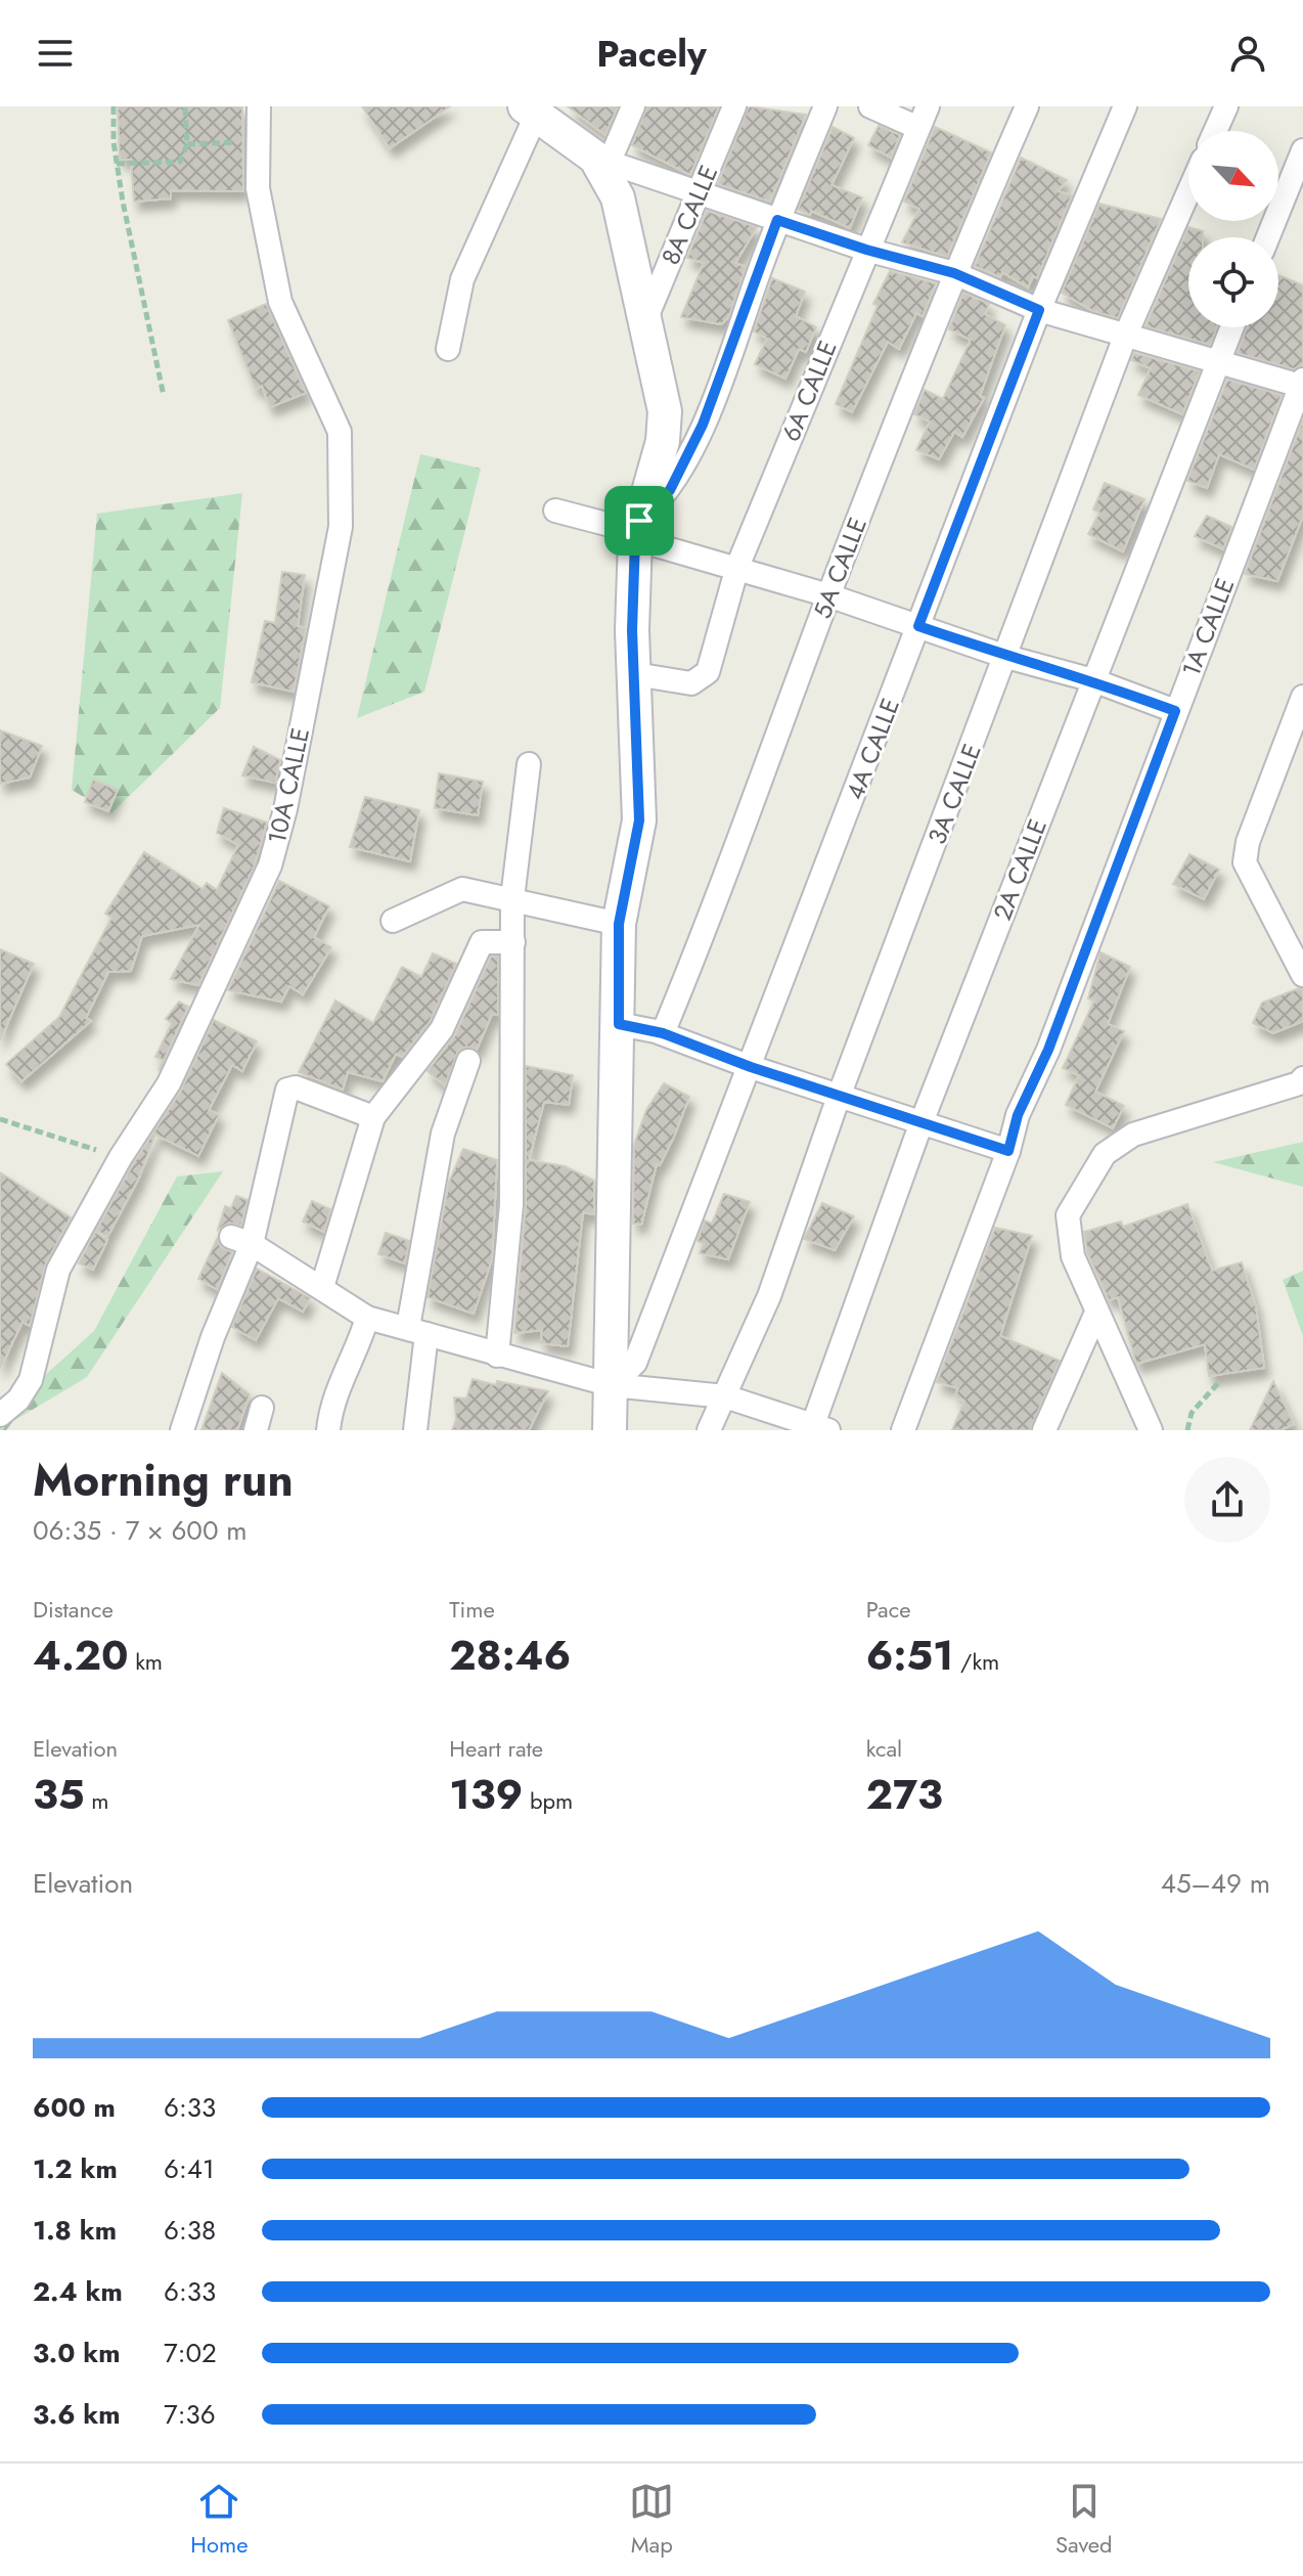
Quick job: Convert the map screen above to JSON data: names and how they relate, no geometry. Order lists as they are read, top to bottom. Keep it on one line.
{"streets":{"street":["8A CALLE","6A CALLE","5A CALLE","1A CALLE","4A CALLE","10A CALLE","3A CALLE","2A CALLE"]},"north":"bottom right","page":{"header":"Pacely","heading":["Morning run","06:35 · 7 × 600 m"],"stats":[["Distance","4.20 km"],["Time","28:46"],["Pace","6:51 /km"],["Elevation","35 m"],["Heart rate","139 bpm"],["kcal","273"]],"chart":["Elevation","45–49 m"],"list":[{"name":"600 m","note":"6:33"},{"name":"1.2 km","note":"6:41"},{"name":"1.8 km","note":"6:38"},{"name":"2.4 km","note":"6:33"},{"name":"3.0 km","note":"7:02"},{"name":"3.6 km","note":"7:36"}],"tabs":["Home","Map","Saved"]}}
